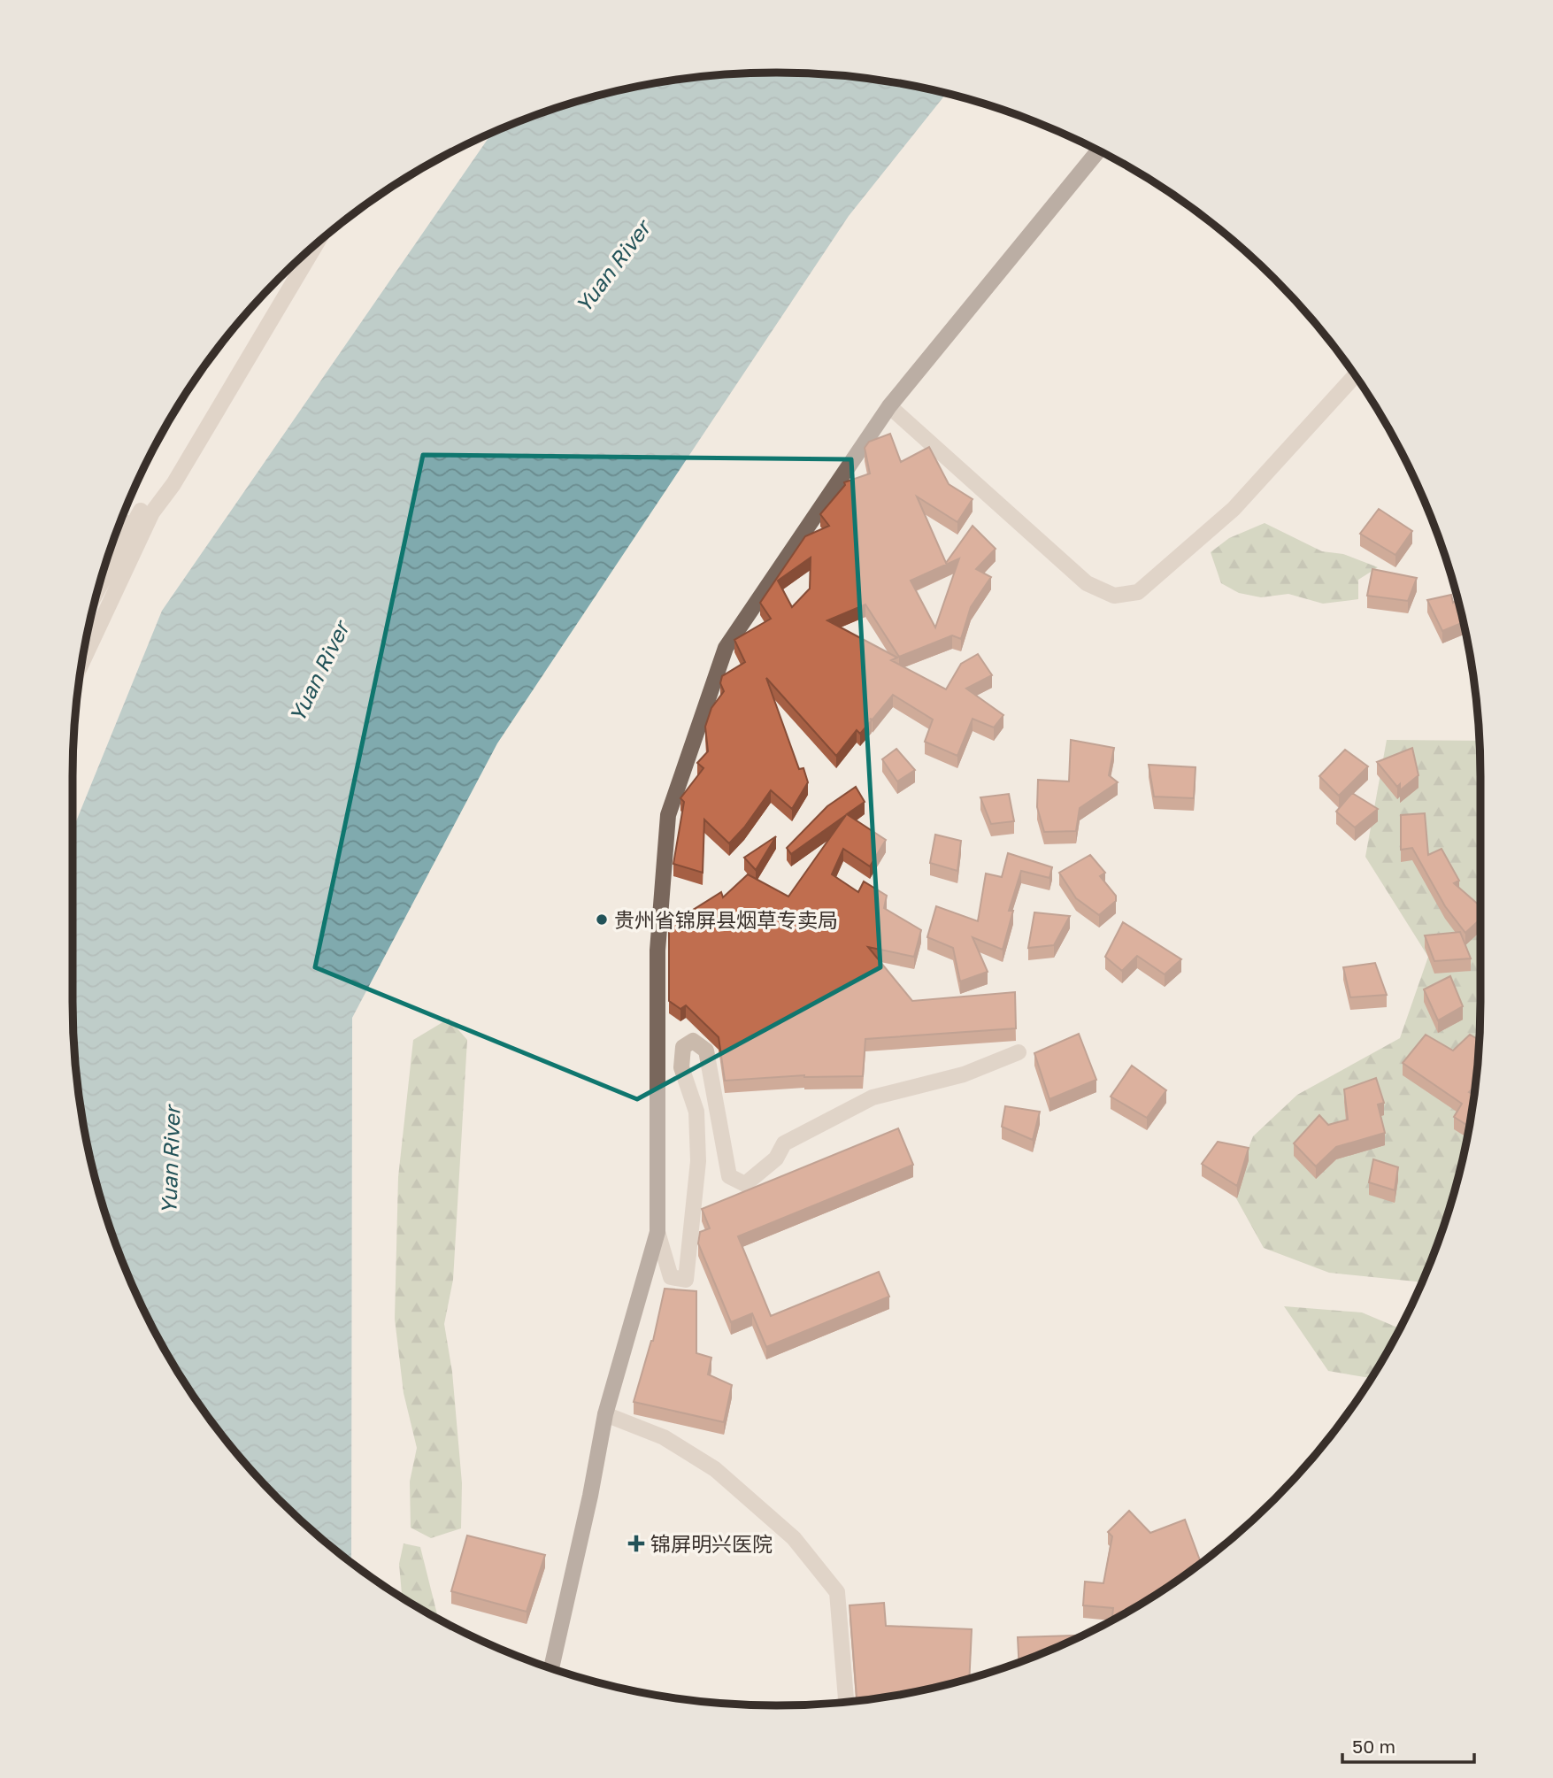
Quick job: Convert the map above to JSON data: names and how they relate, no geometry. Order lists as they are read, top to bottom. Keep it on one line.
{"water":["Yuan River"],"places":{"other":["贵州省锦屏县烟草专卖局"],"health":["锦屏明兴医院"]},"scale_bar":"50 m"}
